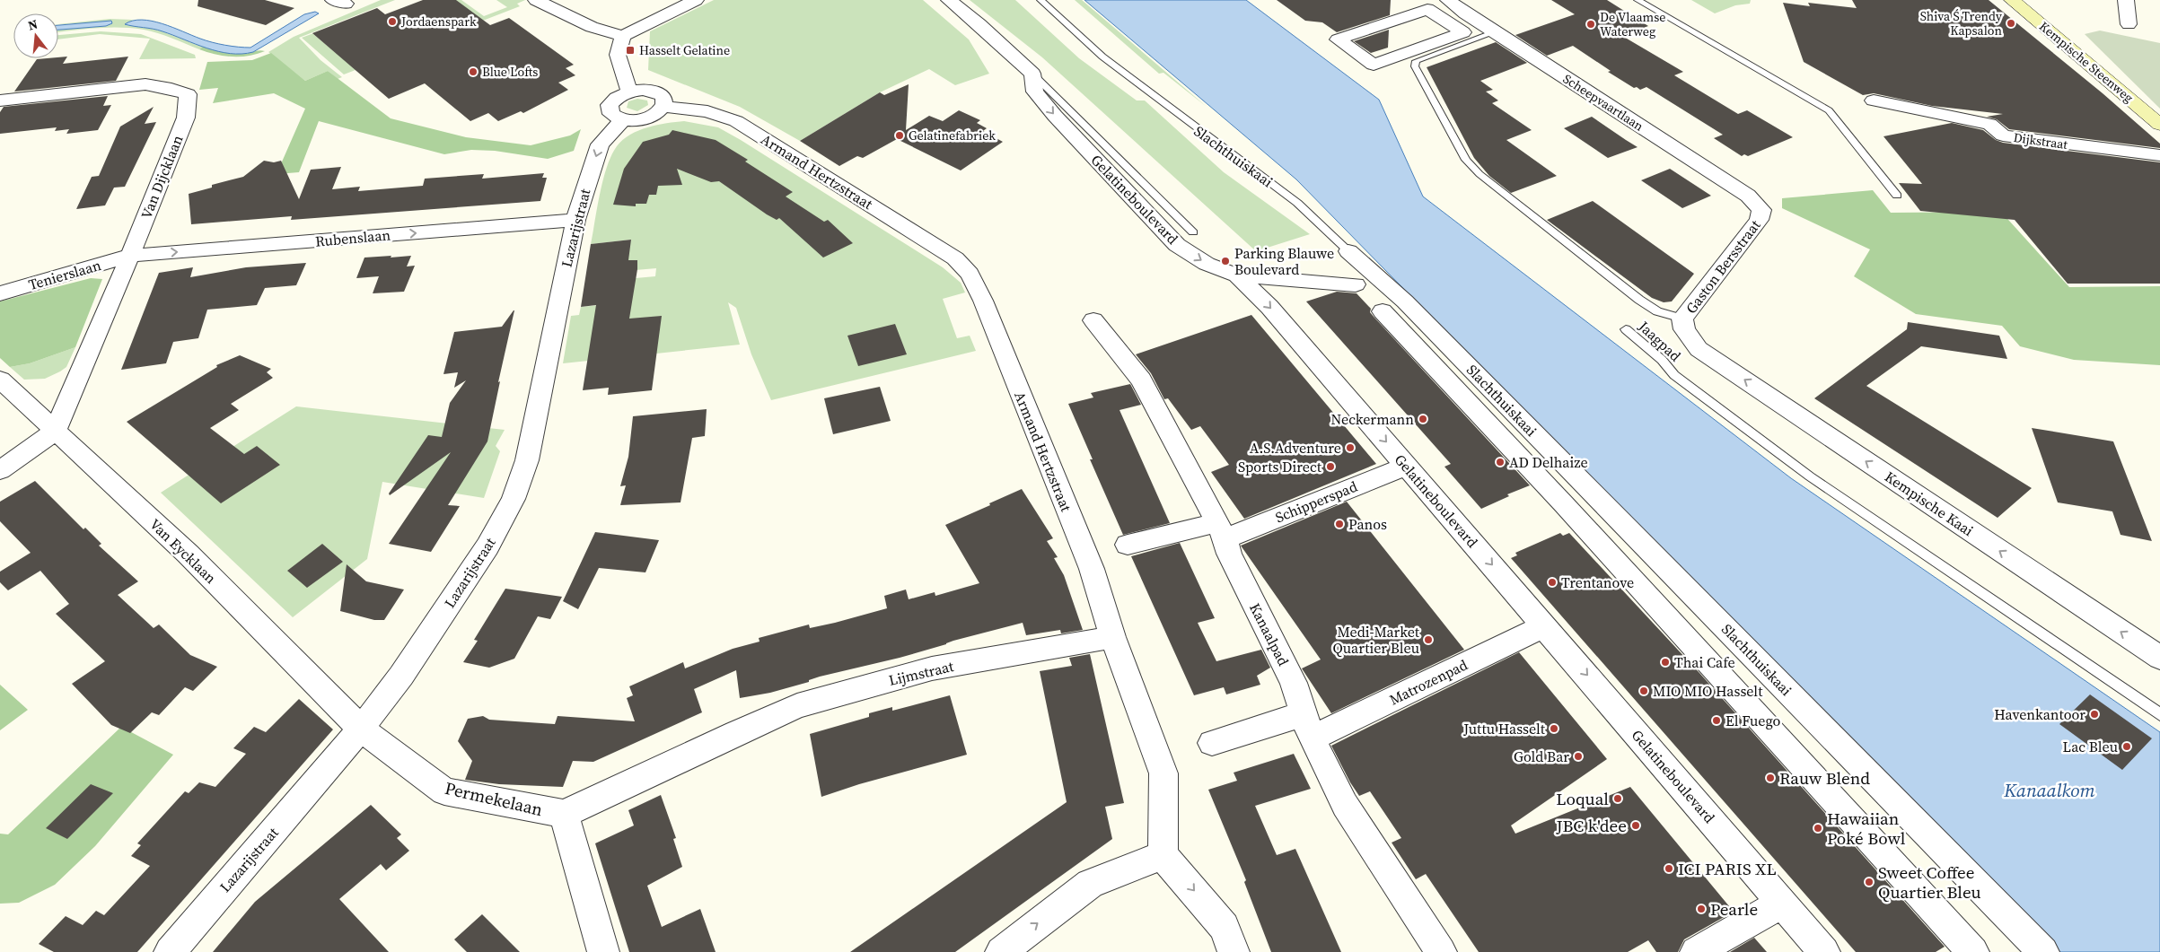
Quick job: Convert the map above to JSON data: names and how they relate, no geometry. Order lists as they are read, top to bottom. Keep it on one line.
{"streets":{"main road":["Kempische Steenweg"],"street":["Scheepvaartlaan","Dijkstraat","Slachthuiskaai","Armand Hertzstraat","Van Dijcklaan","Gelatineboulevard","Lazarijstraat","Rubenslaan","Gaston Bersstraat","Tenierslaan","Schipperspad","Kempische Kaai","Van Eycklaan","Kanaalpad","Lijmstraat","Matrozenpad","Permekelaan"],"lane":["Jaagpad"]},"crossings":[["Scheepvaartlaan","Gaston Bersstraat"],["Armand Hertzstraat","Lijmstraat"],["Van Dijcklaan","Rubenslaan"],["Van Dijcklaan","Tenierslaan"],["Van Dijcklaan","Van Eycklaan"],["Gelatineboulevard","Schipperspad"],["Gelatineboulevard","Matrozenpad"],["Lazarijstraat","Rubenslaan"],["Lazarijstraat","Van Eycklaan"],["Lazarijstraat","Permekelaan"],["Rubenslaan","Tenierslaan"],["Gaston Bersstraat","Kempische Kaai"],["Schipperspad","Kanaalpad"],["Van Eycklaan","Permekelaan"],["Kanaalpad","Matrozenpad"],["Lijmstraat","Permekelaan"]],"one_way":["Gelatineboulevard","Rubenslaan","Kempische Kaai"],"water":["Kanaalkom"],"places":{"other":["Jordaenspark","Shiva Ś Trendy Kapsalon","De Vlaamse Waterweg","Blue Lofts","Gelatinefabriek","Parking Blauwe Boulevard","Neckermann","A.S.Adventure","AD Delhaize","Sports Direct","Panos","Trentanove","Medi-Market Quartier Bleu","Thai Cafe","MIO MIO Hasselt","Havenkantoor","El Fuego","Juttu Hasselt","Lac Bleu","Gold Bar","Rauw Blend","Loqual","JBC k'dee","Hawaiian Poké Bowl","ICI PARIS XL","Sweet Coffee Quartier Bleu","Pearle"],"transit":["Hasselt Gelatine"]},"north":"top"}
